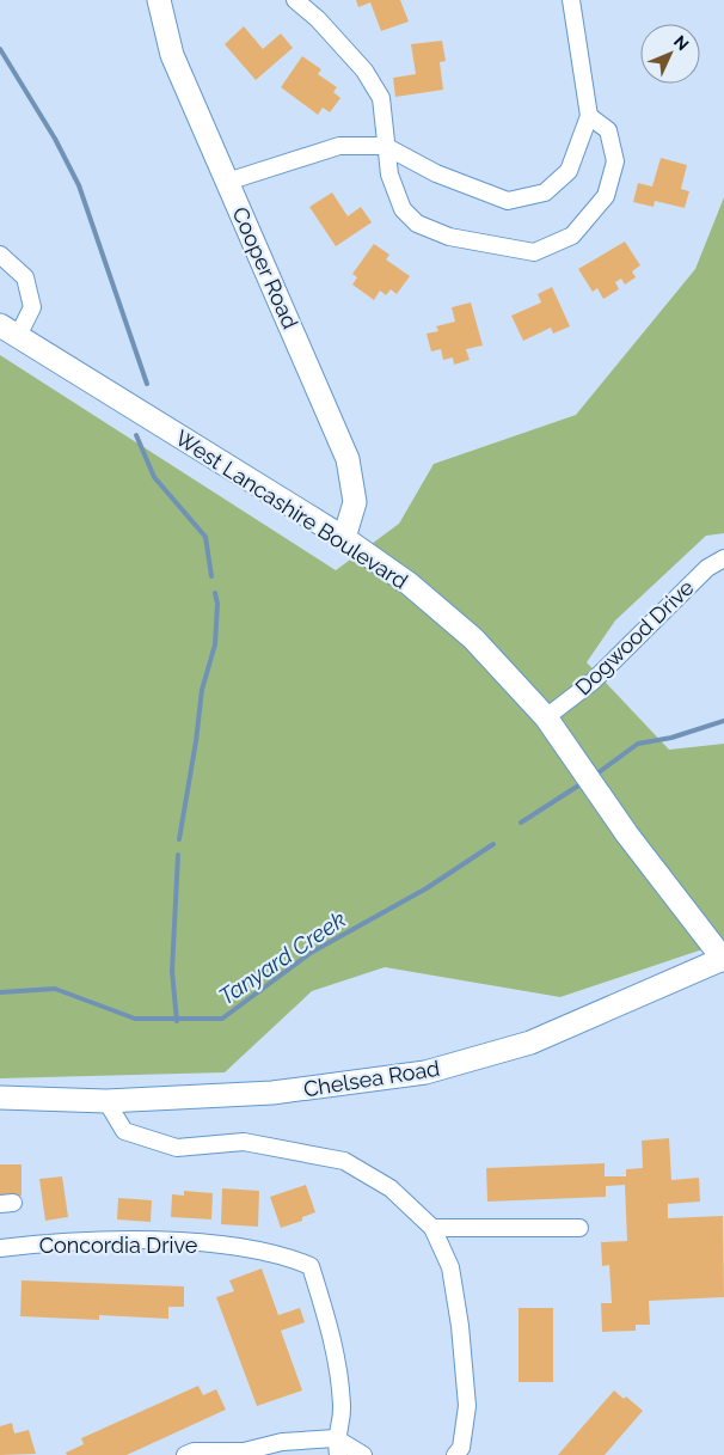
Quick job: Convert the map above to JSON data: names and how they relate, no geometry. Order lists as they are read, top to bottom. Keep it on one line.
{"streets":{"street":["Cooper Road","West Lancashire Boulevard","Dogwood Drive","Chelsea Road","Concordia Drive"]},"crossings":[["Cooper Road","West Lancashire Boulevard"],["West Lancashire Boulevard","Dogwood Drive"],["West Lancashire Boulevard","Chelsea Road"]],"water":["Tanyard Creek"],"north":"top right"}
